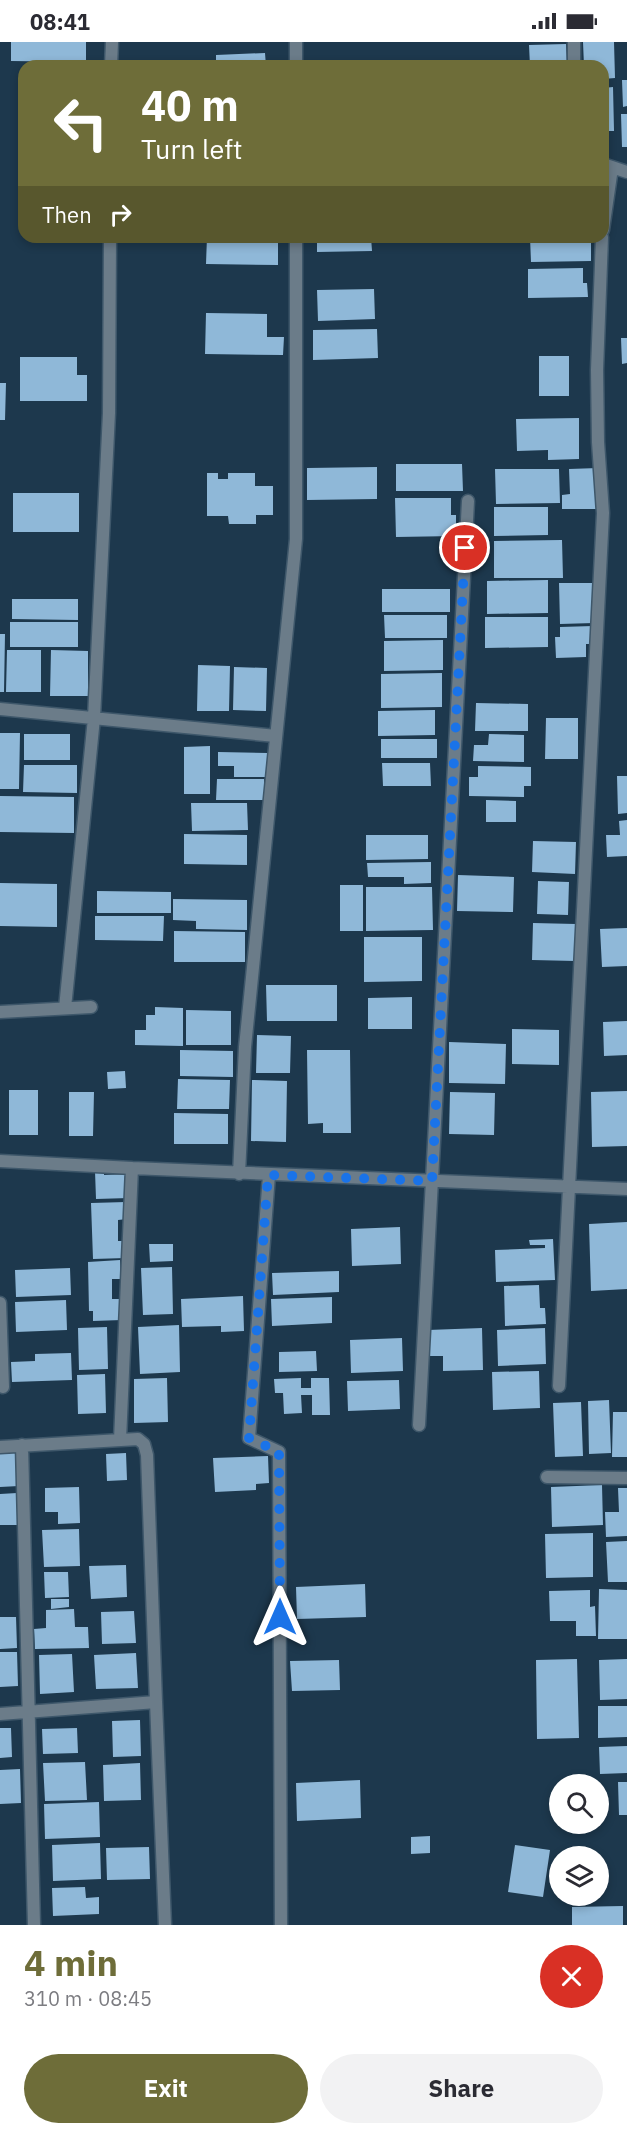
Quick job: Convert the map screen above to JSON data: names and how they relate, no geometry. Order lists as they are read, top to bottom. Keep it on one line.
{"page":{"status":"08:41","turn":["40 m","Turn left"],"then":"Then","heading":["4 min","310 m · 08:45"],"buttons":["Exit","Share"]}}
